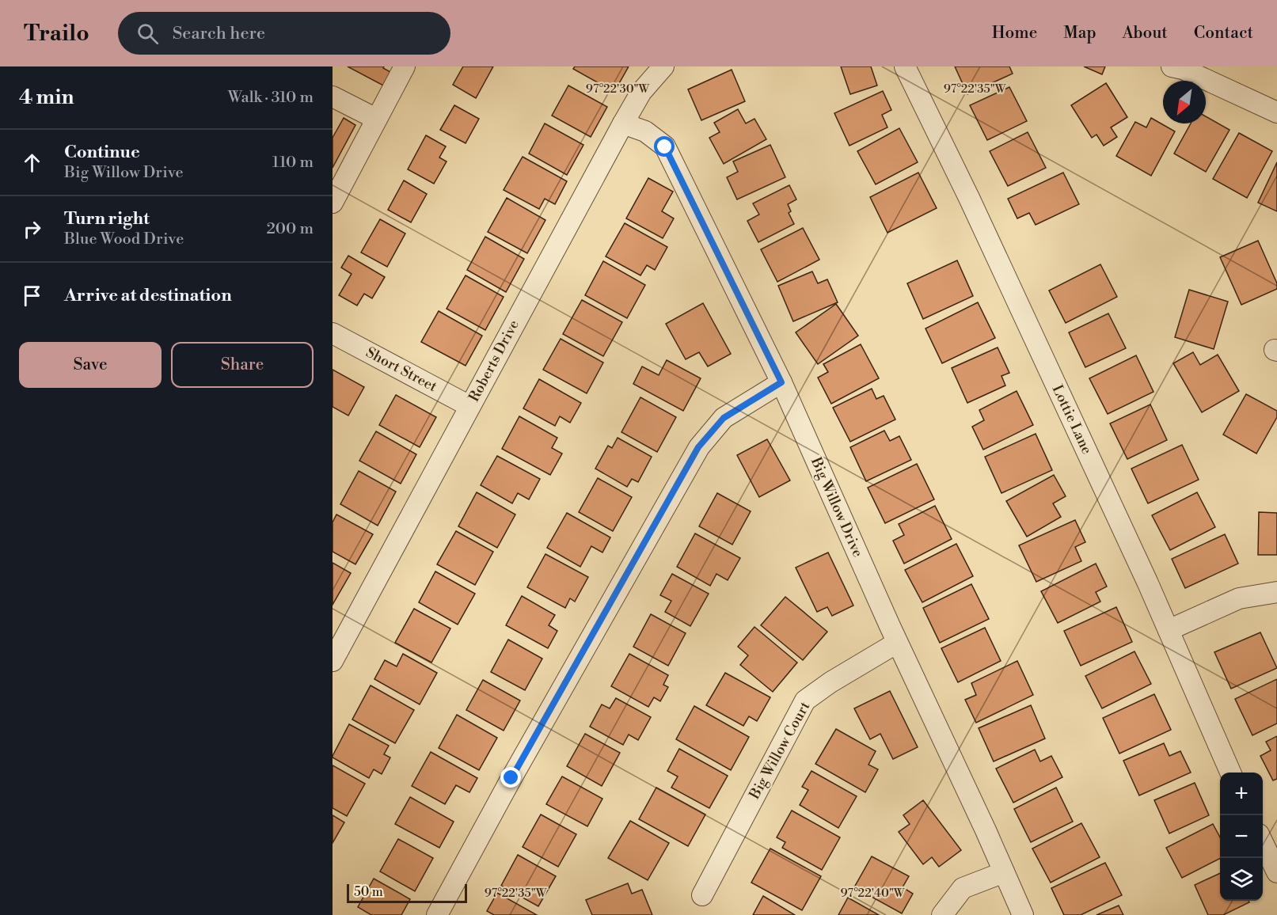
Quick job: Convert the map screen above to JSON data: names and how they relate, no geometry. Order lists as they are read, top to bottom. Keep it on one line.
{"streets":{"street":["Roberts Drive","Short Street","Lottie Lane","Big Willow Drive","Big Willow Court"]},"crossings":[["Roberts Drive","Short Street"],["Roberts Drive","Big Willow Drive"],["Big Willow Drive","Big Willow Court"]],"scale_bar":"50 m","north":"bottom left","page":{"header":"Trailo","search":"Search here","nav":["Home","Map","About","Contact"],"heading":["4 min","Walk · 310 m"],"list":[["Continue","Big Willow Drive","110 m"],["Turn right","Blue Wood Drive","200 m"],"Arrive at destination"],"buttons":["Save","Share"],"map_buttons":["+","−"],"scale":"50 m"},"coordinates":["97°22'30\"W","97°22'35\"W","97°22'40\"W"]}
